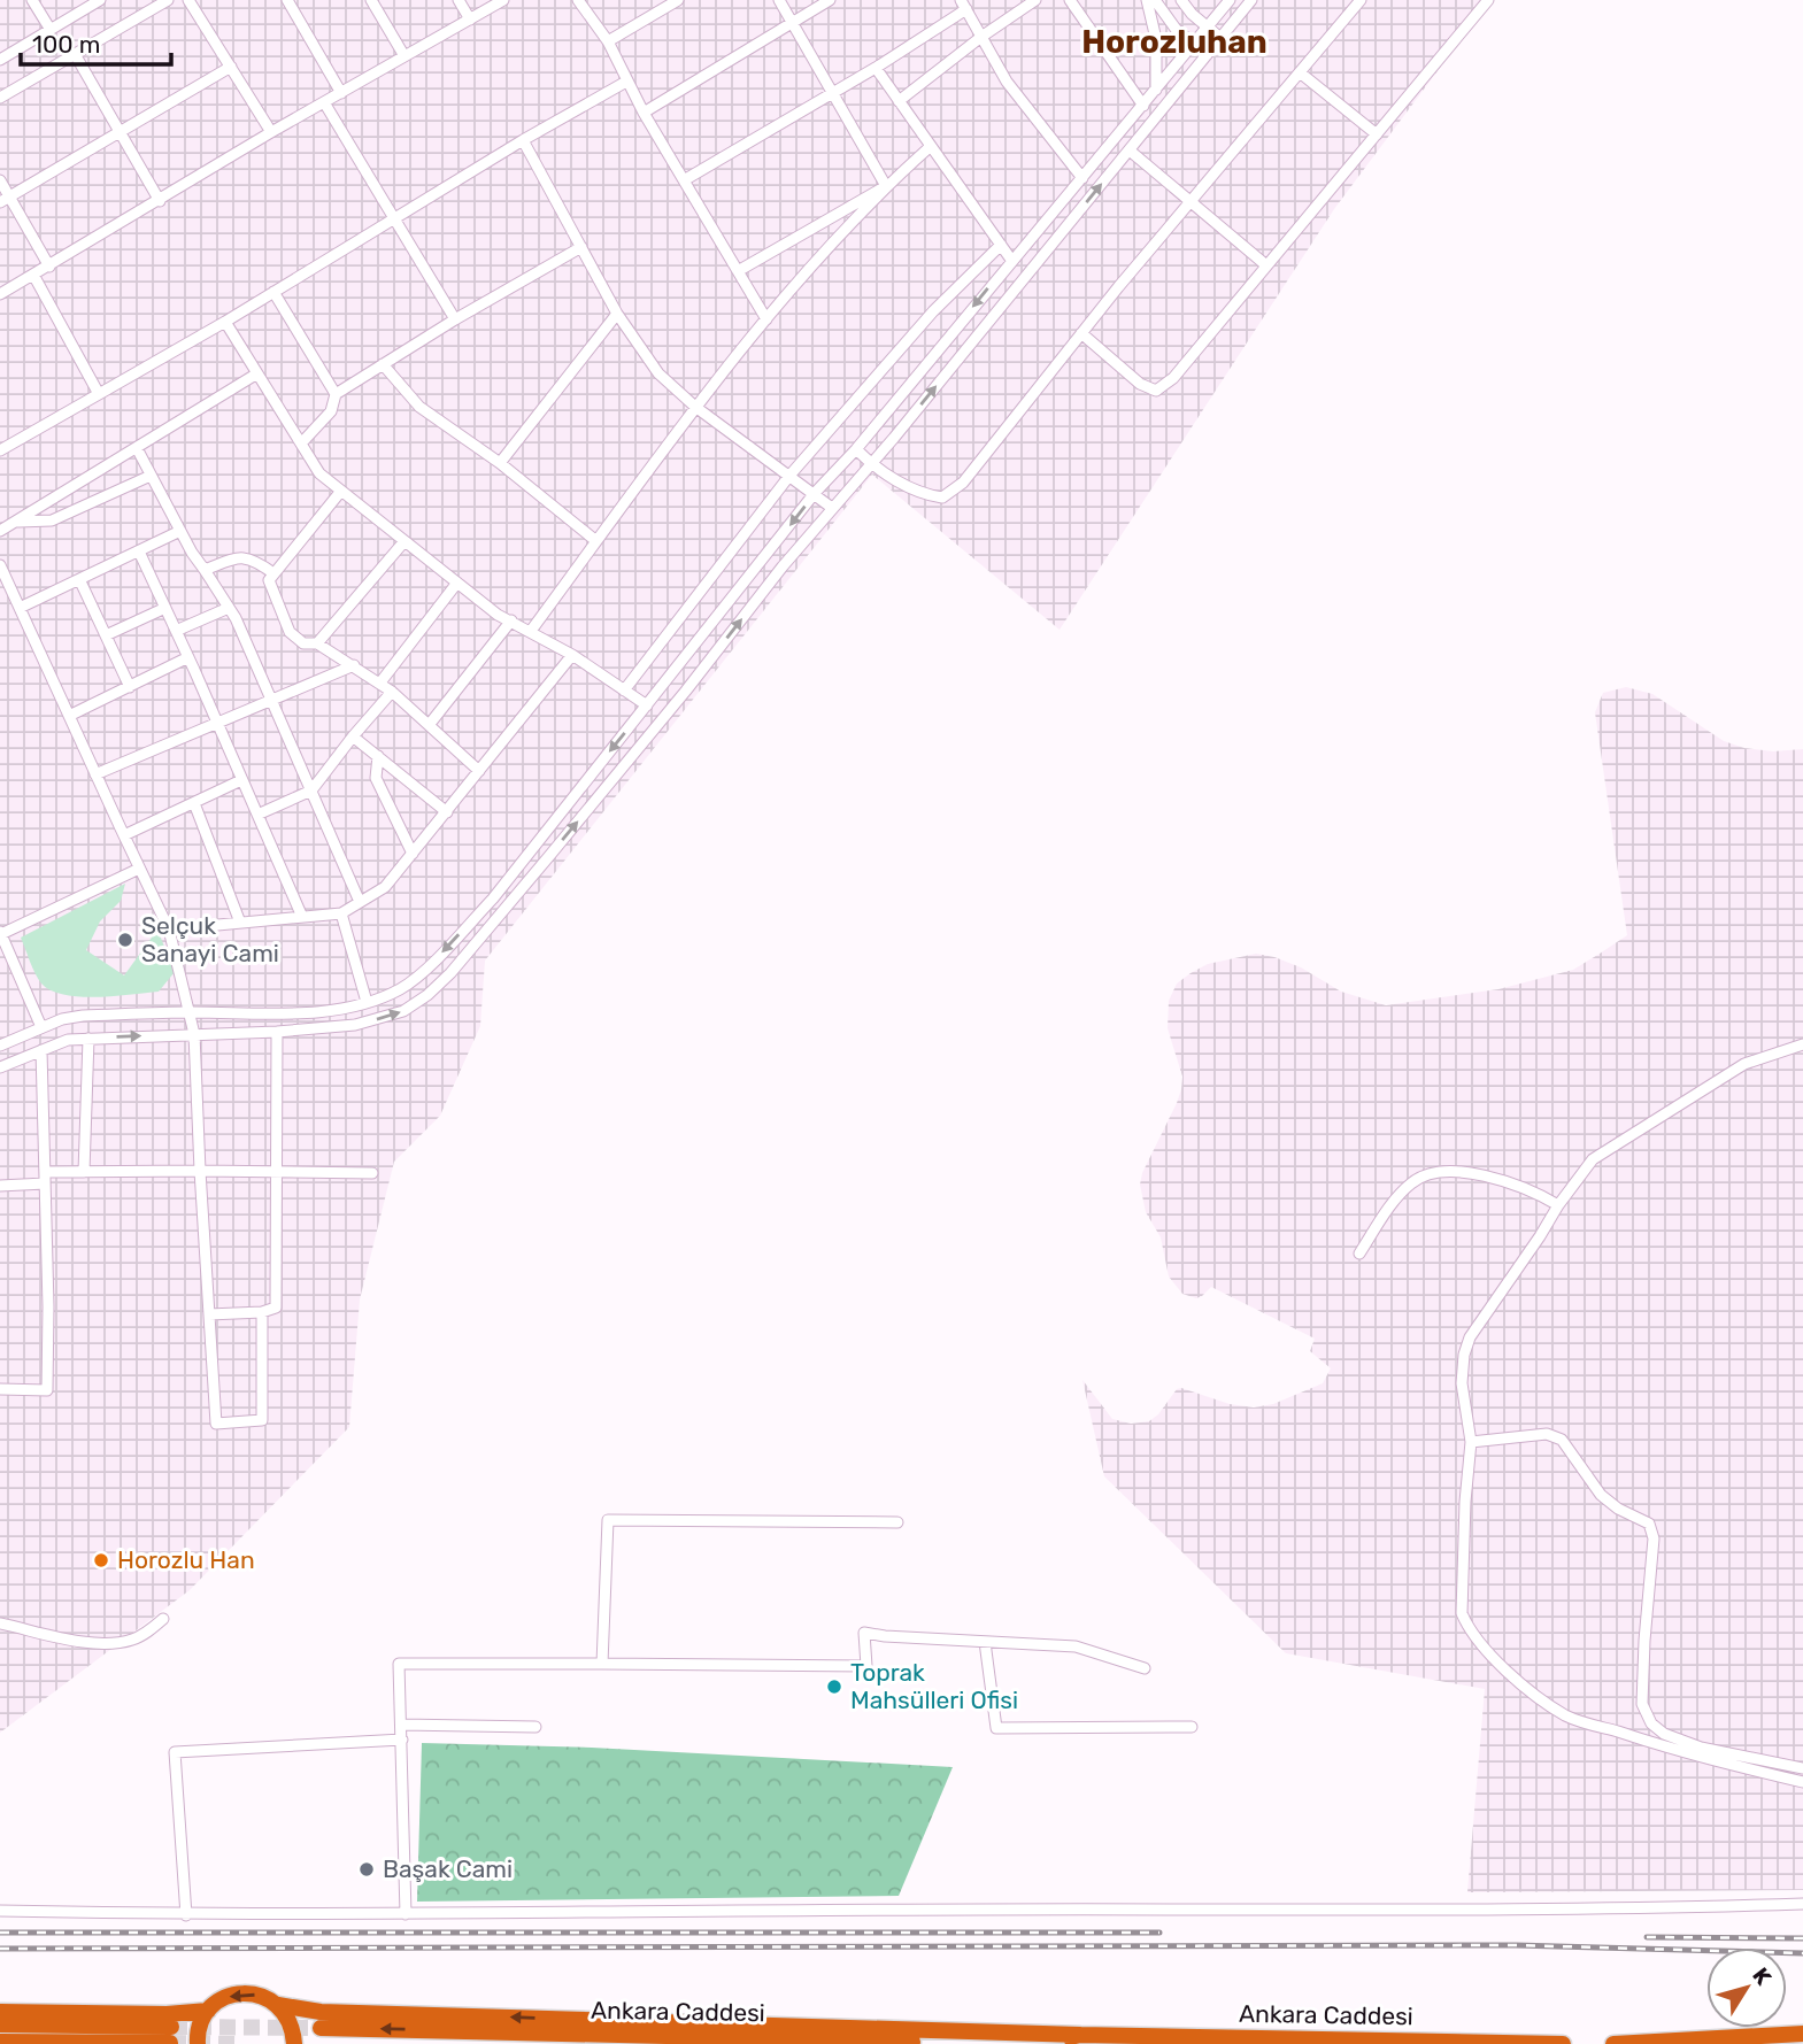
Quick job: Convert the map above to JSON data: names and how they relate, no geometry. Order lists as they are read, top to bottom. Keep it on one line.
{"streets":{"highway":["Ankara Caddesi"]},"districts":["Horozluhan"],"places":["Selçuk Sanayi Cami","Horozlu Han","Toprak Mahsülleri Ofisi","Başak Cami"],"scale_bar":"100 m","north":"top right"}
